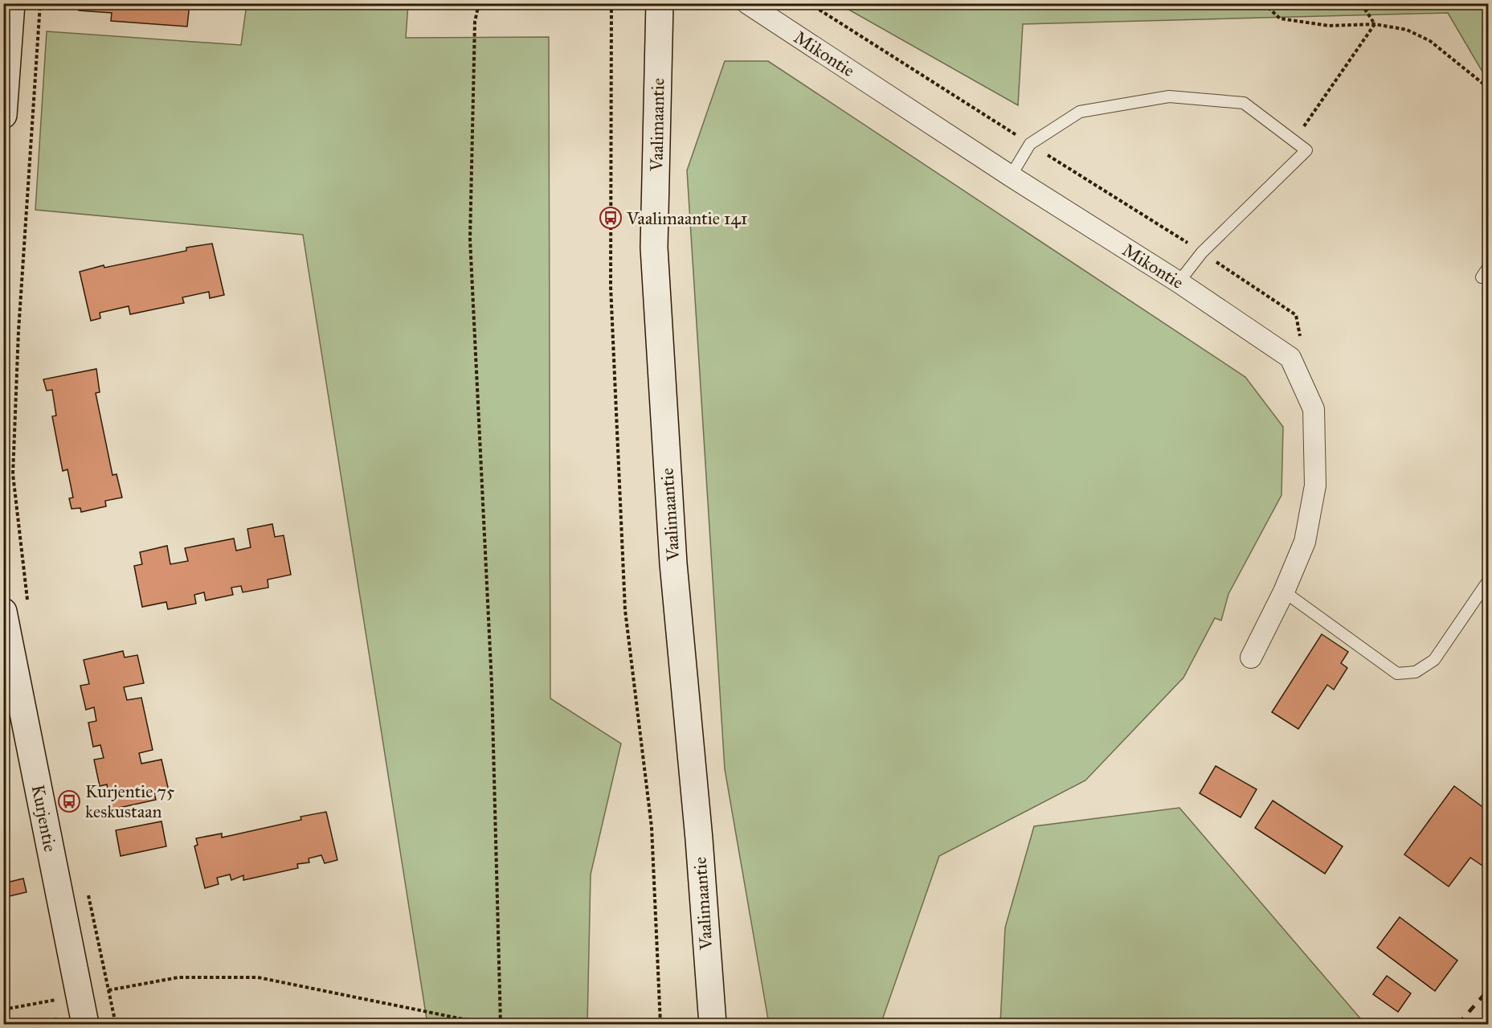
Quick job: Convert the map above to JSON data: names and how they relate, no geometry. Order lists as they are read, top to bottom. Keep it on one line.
{"streets":{"main road":["Vaalimaantie","Kurjentie"],"street":["Mikontie"]},"places":{"bus stop":["Vaalimaantie 141","Kurjentie 75 keskustaan"]}}
